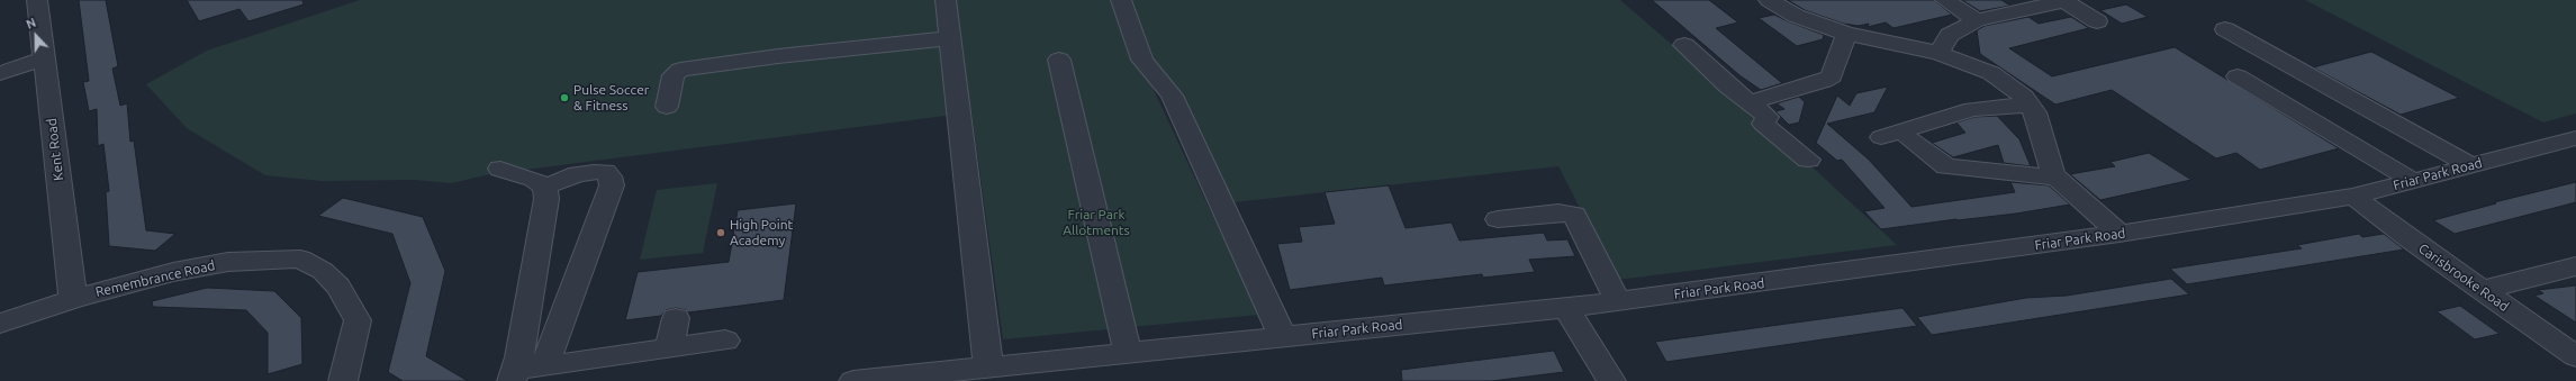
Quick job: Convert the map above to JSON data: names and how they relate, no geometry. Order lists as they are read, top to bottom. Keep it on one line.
{"streets":{"street":["Kent Road","Friar Park Road","Carisbrooke Road","Remembrance Road"]},"crossings":[["Kent Road","Remembrance Road"],["Friar Park Road","Carisbrooke Road"]],"parks":["Friar Park Allotments"],"places":["Pulse Soccer & Fitness","High Point Academy"],"north":"top"}
